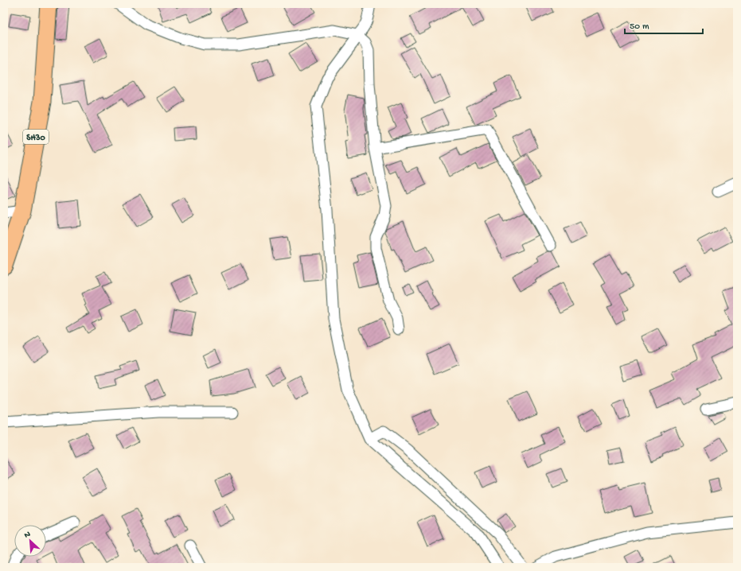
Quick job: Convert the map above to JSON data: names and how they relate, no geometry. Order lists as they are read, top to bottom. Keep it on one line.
{"streets":{"main road":["SH30"]},"scale_bar":"50 m","north":"top left"}
